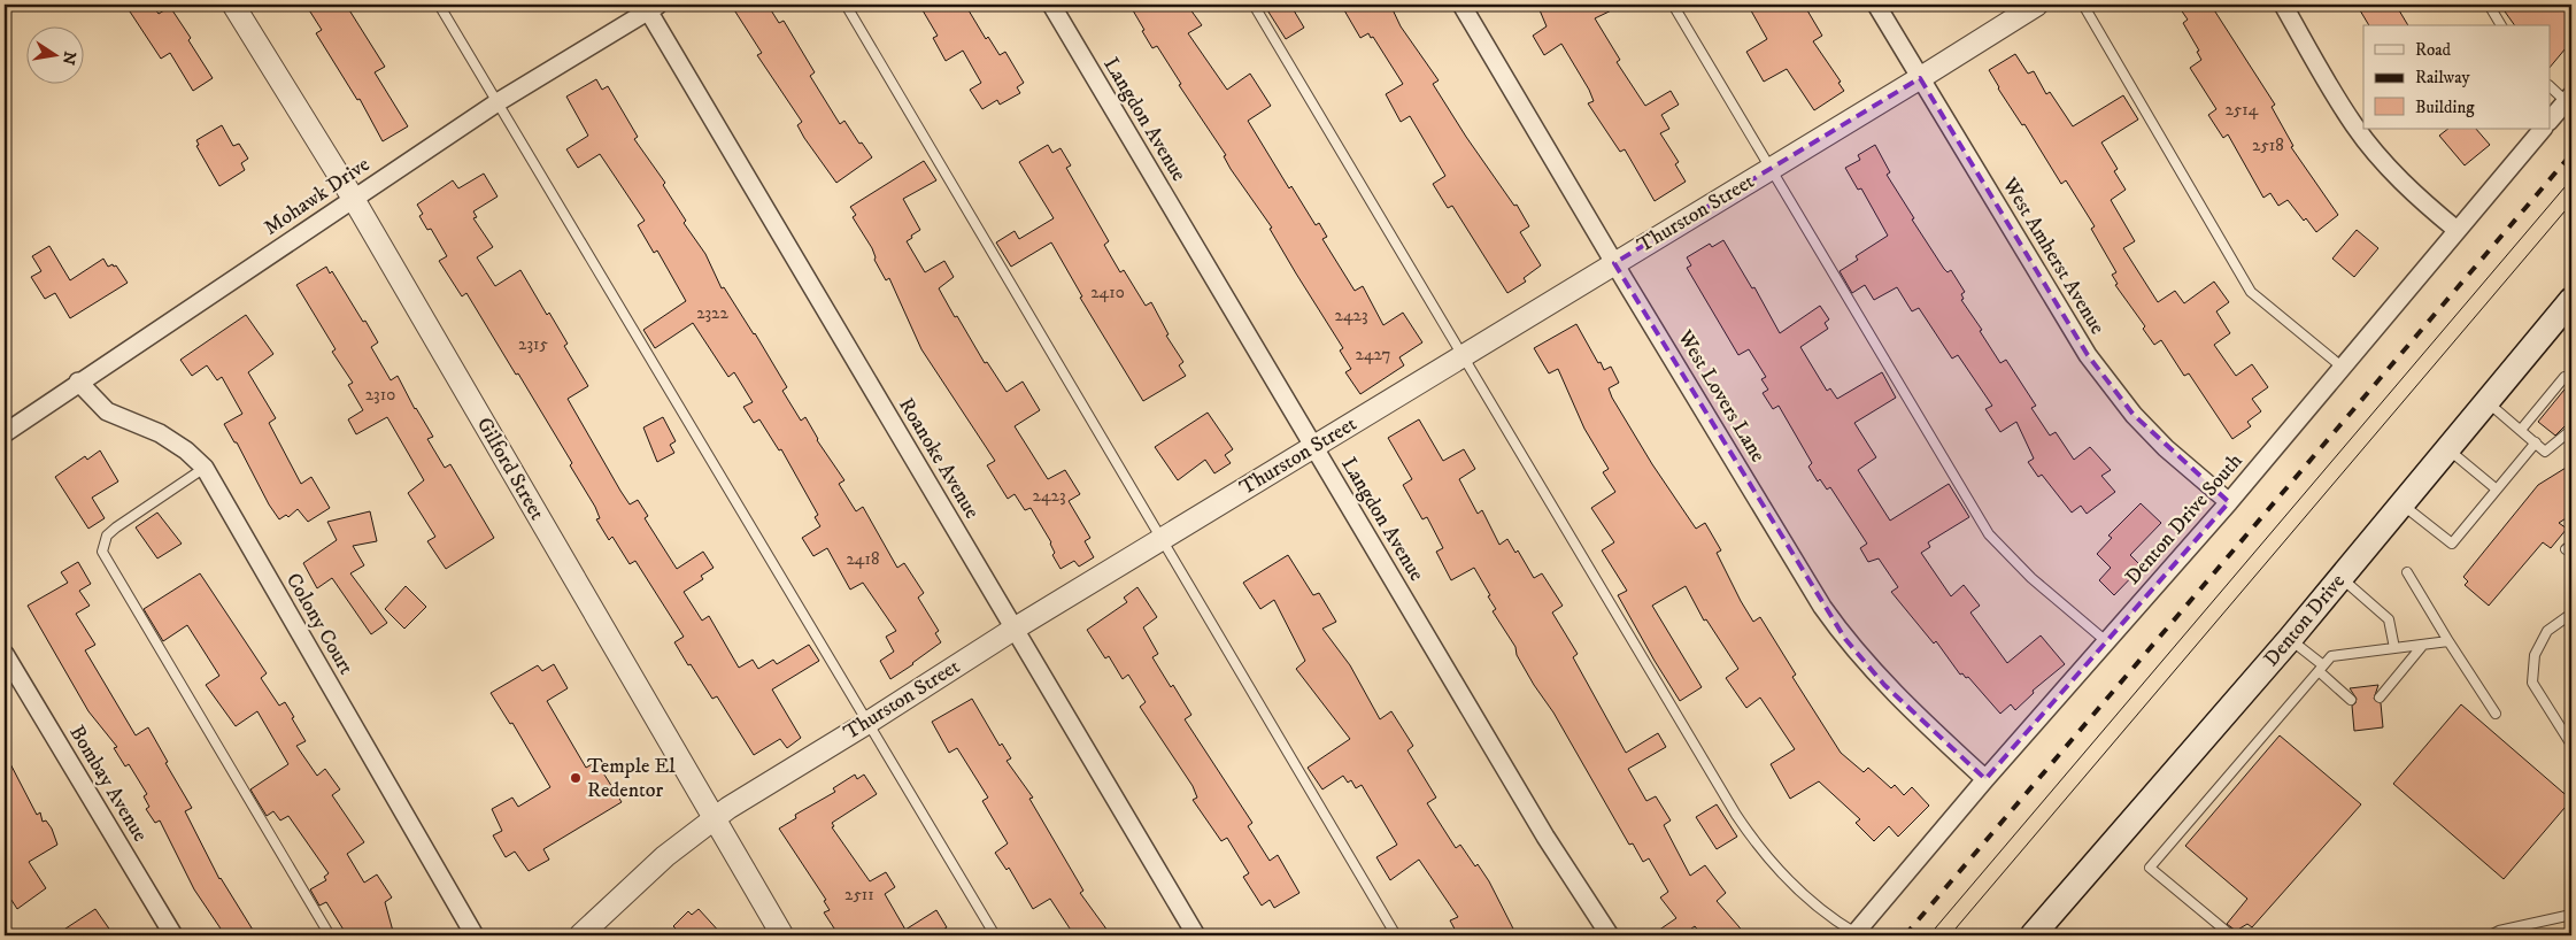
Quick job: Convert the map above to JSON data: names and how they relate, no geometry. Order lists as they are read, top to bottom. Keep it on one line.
{"streets":{"main road":["Denton Drive"],"street":["Langdon Avenue","Mohawk Drive","Thurston Street","West Amherst Avenue","West Lovers Lane","Roanoke Avenue","Gilford Street","Denton Drive South","Colony Court","Bombay Avenue"]},"crossings":[["Langdon Avenue","Thurston Street"],["Mohawk Drive","Roanoke Avenue"],["Mohawk Drive","Gilford Street"],["Mohawk Drive","Colony Court"],["Thurston Street","West Amherst Avenue"],["Thurston Street","West Lovers Lane"],["Thurston Street","Roanoke Avenue"],["Thurston Street","Gilford Street"],["West Amherst Avenue","Denton Drive South"],["West Lovers Lane","Denton Drive South"]],"places":["Temple El Redentor"],"house_numbers":["2514","2518","2410","2322","2423","2315","2427","2310","2423","2418","2511"],"legend":["Road","Railway","Building"],"north":"right"}
